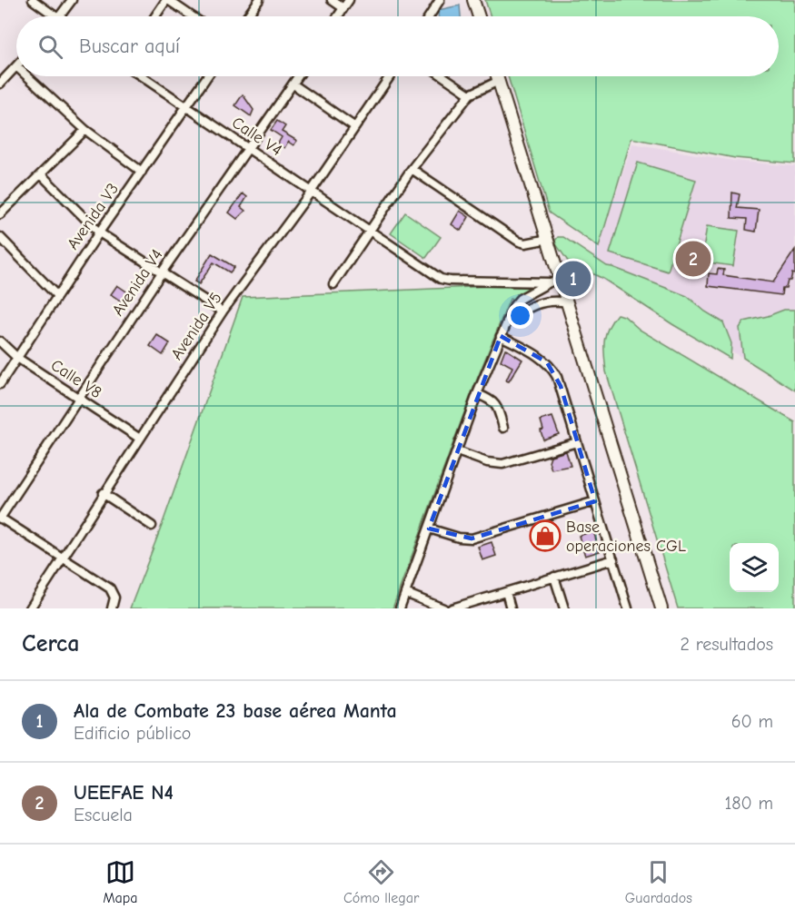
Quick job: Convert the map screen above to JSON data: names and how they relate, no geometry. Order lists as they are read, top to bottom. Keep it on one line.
{"streets":{"street":["Calle V4","Avenida V3","Avenida V4","Avenida V5","Calle V8"]},"crossings":[["Calle V4","Avenida V3"],["Calle V4","Avenida V4"],["Calle V4","Avenida V5"],["Avenida V3","Calle V8"],["Avenida V4","Calle V8"],["Avenida V5","Calle V8"]],"places":{"shop":["Base operaciones CGL"]},"page":{"search":"Buscar aquí","pins":["2","1"],"heading":["Cerca","2 resultados"],"list":[{"mark":"1","name":"Ala de Combate 23 base aérea Manta","note":"Edificio público","value":"60 m"},{"mark":"2","name":"UEEFAE N4","note":"Escuela","value":"180 m"}],"nav":["Mapa","Cómo llegar","Guardados"]}}
